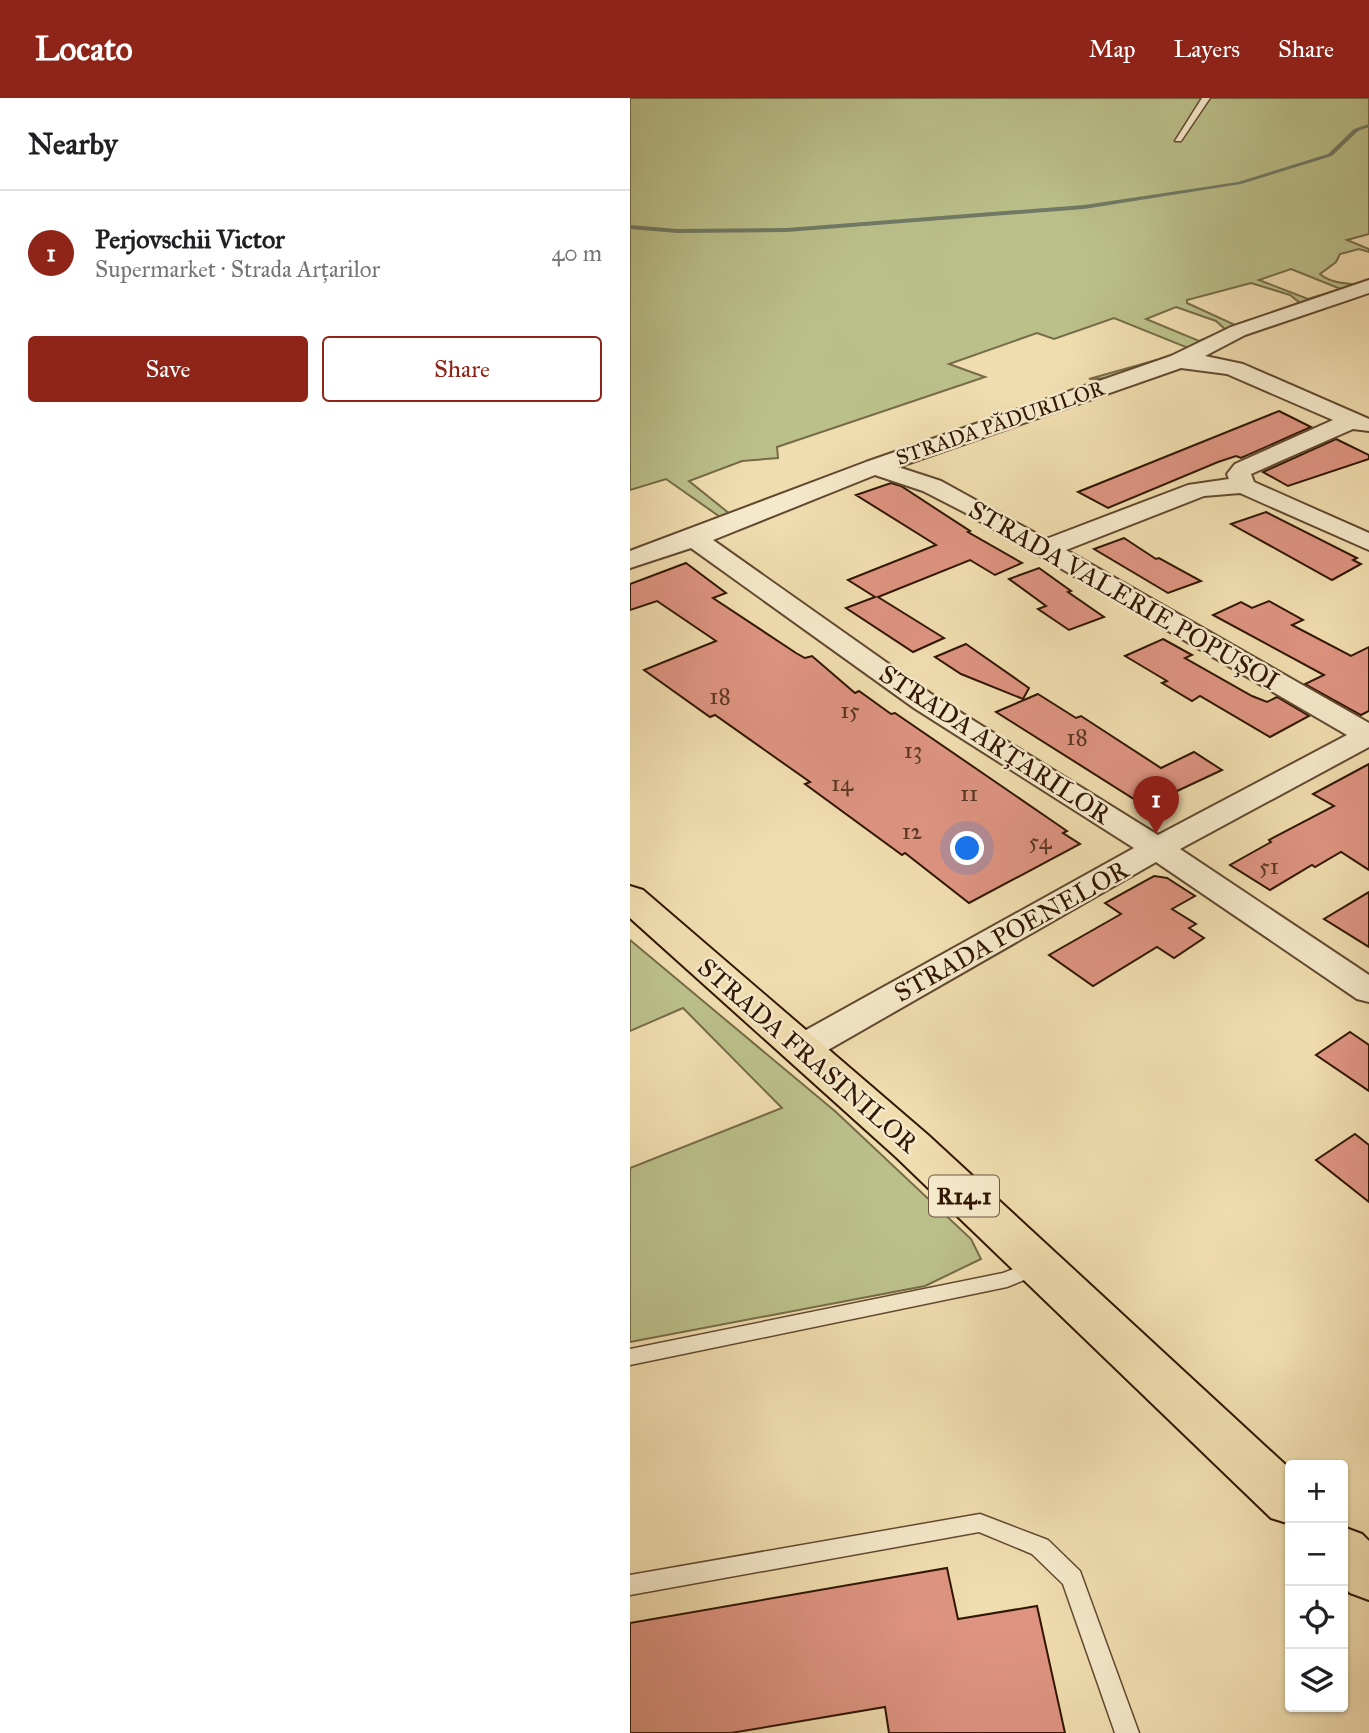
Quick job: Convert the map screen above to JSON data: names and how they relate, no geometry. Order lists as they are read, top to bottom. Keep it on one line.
{"streets":{"main road":["STRADA FRASINILOR","R14.1"],"street":["STRADA PĂDURILOR","STRADA VALERIE POPUȘOI","STRADA ARȚARILOR","STRADA POENELOR"]},"crossings":[["STRADA PĂDURILOR","STRADA VALERIE POPUȘOI"],["STRADA PĂDURILOR","STRADA ARȚARILOR"],["STRADA VALERIE POPUȘOI","STRADA POENELOR"],["STRADA ARȚARILOR","STRADA POENELOR"],["STRADA POENELOR","STRADA FRASINILOR"]],"house_numbers":["18","15","18","13","14","11","12","54","51"],"page":{"header":"Locato","nav":["Map","Layers","Share"],"heading":"Nearby","list":[{"mark":"1","name":"Perjovschii Victor","note":"Supermarket · Strada Arțarilor","value":"40 m"}],"buttons":["Save","Share"],"pins":"1","map_buttons":["+","−"]}}
